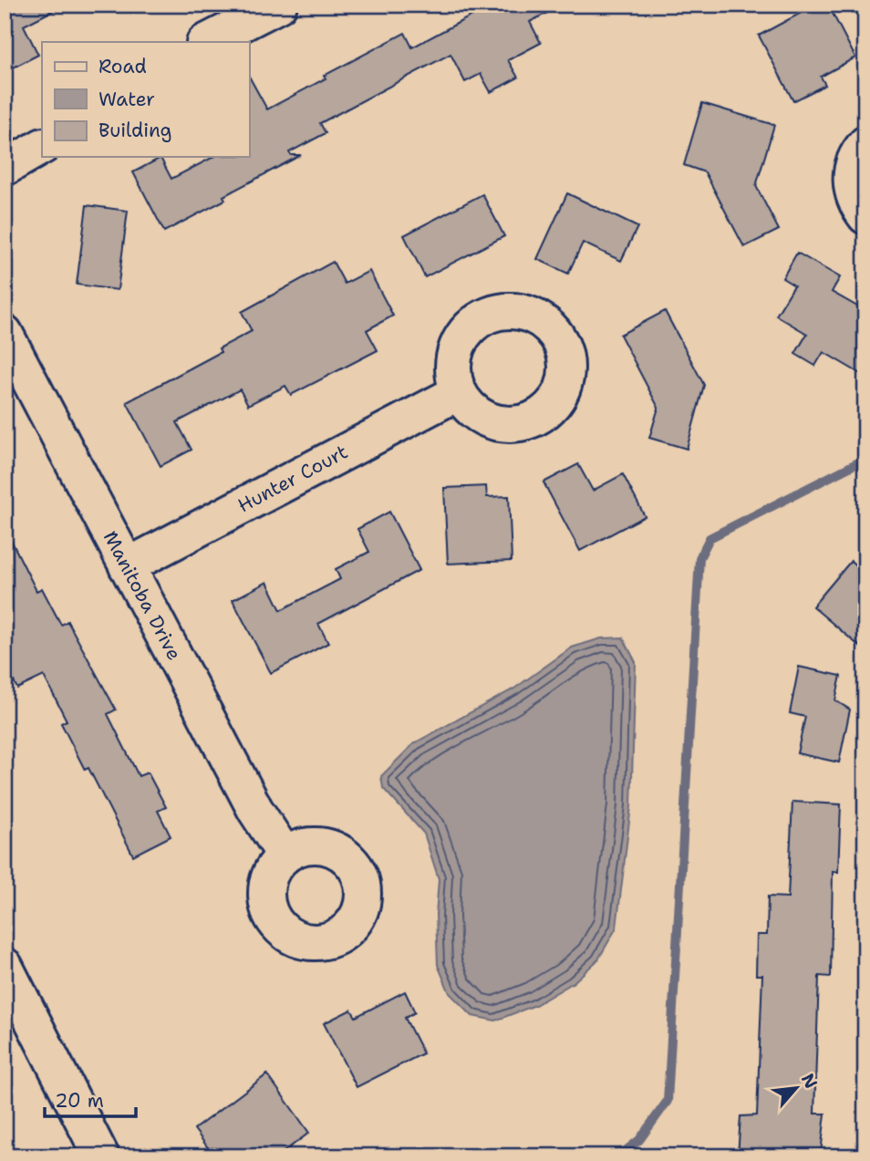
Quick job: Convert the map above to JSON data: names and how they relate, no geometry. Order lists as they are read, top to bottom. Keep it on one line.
{"streets":{"street":["Hunter Court","Manitoba Drive"]},"crossings":[["Hunter Court","Manitoba Drive"]],"legend":["Road","Water","Building"],"scale_bar":"20 m","north":"top right"}
